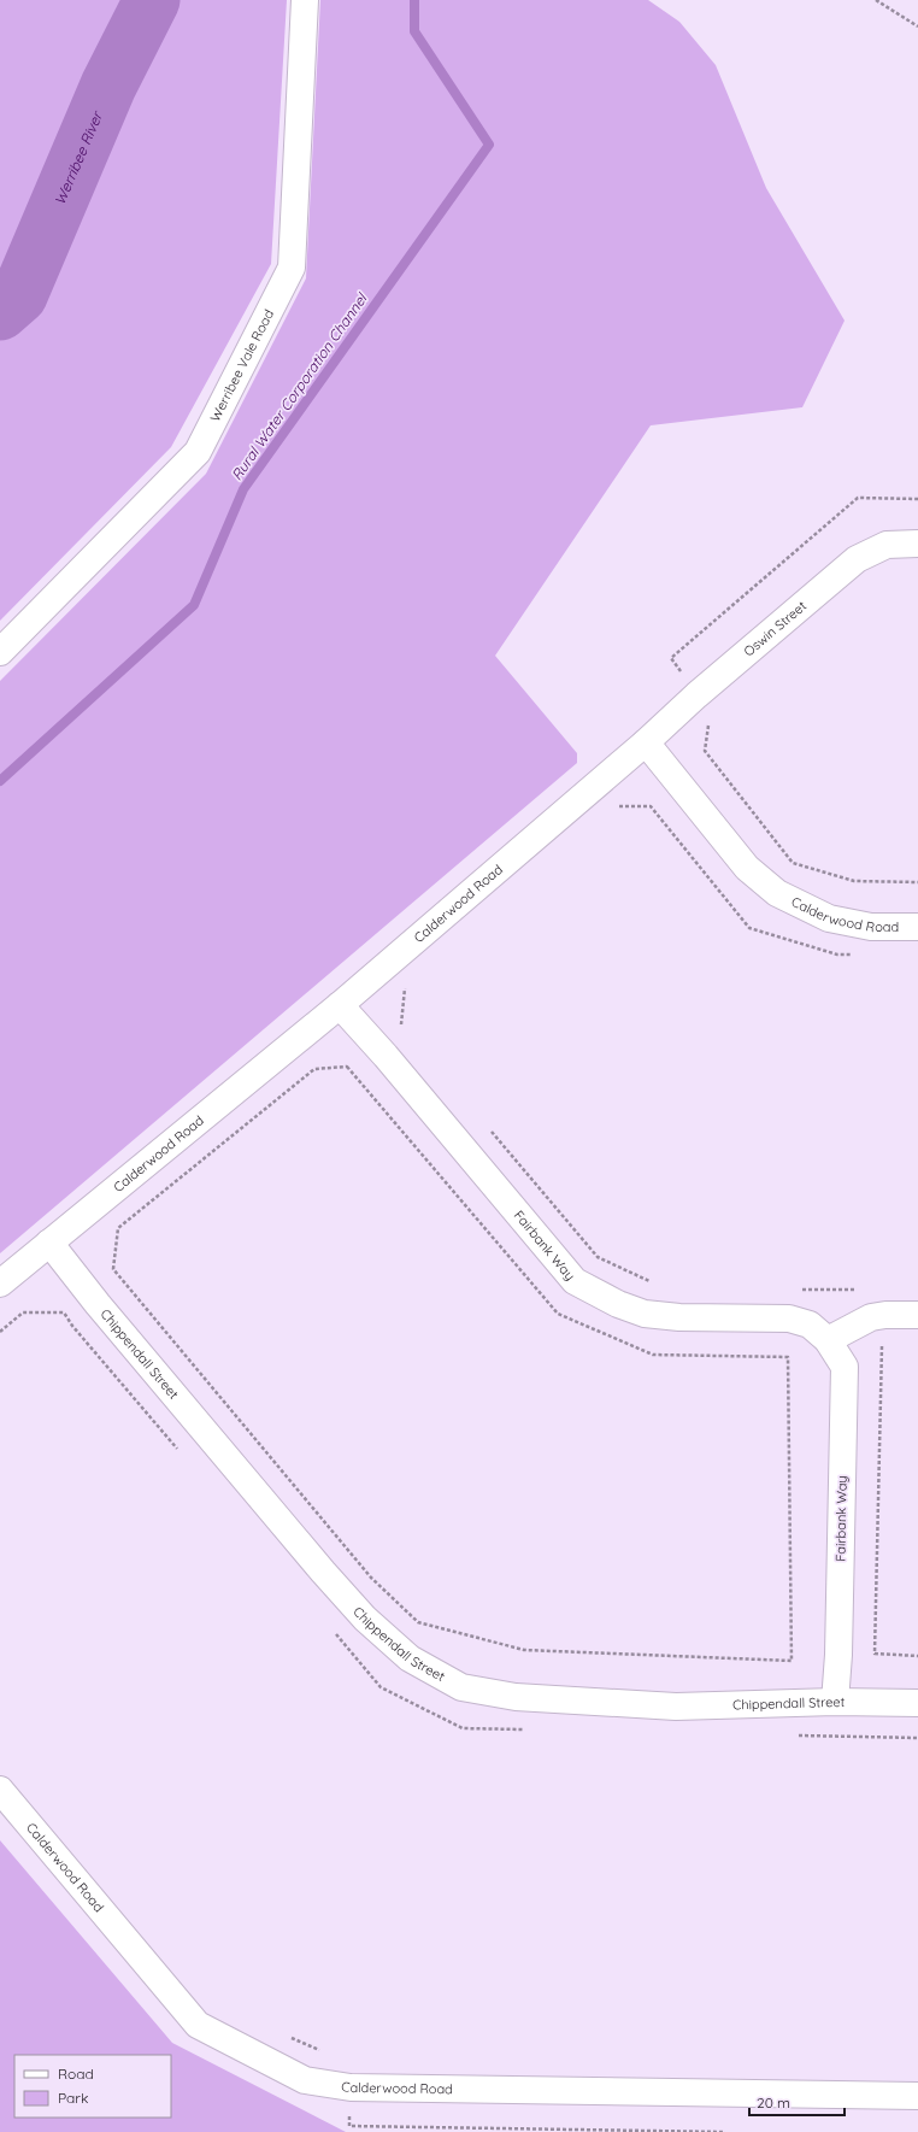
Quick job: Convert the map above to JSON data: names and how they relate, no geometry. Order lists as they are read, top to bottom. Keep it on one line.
{"streets":{"street":["Werribee Vale Road","Oswin Street","Calderwood Road","Fairbank Way","Chippendall Street"]},"crossings":[["Oswin Street","Calderwood Road"],["Calderwood Road","Fairbank Way"],["Calderwood Road","Chippendall Street"],["Fairbank Way","Chippendall Street"]],"water":["Werribee River","Rural Water Corporation Channel"],"legend":["Road","Park"],"scale_bar":"20 m"}
